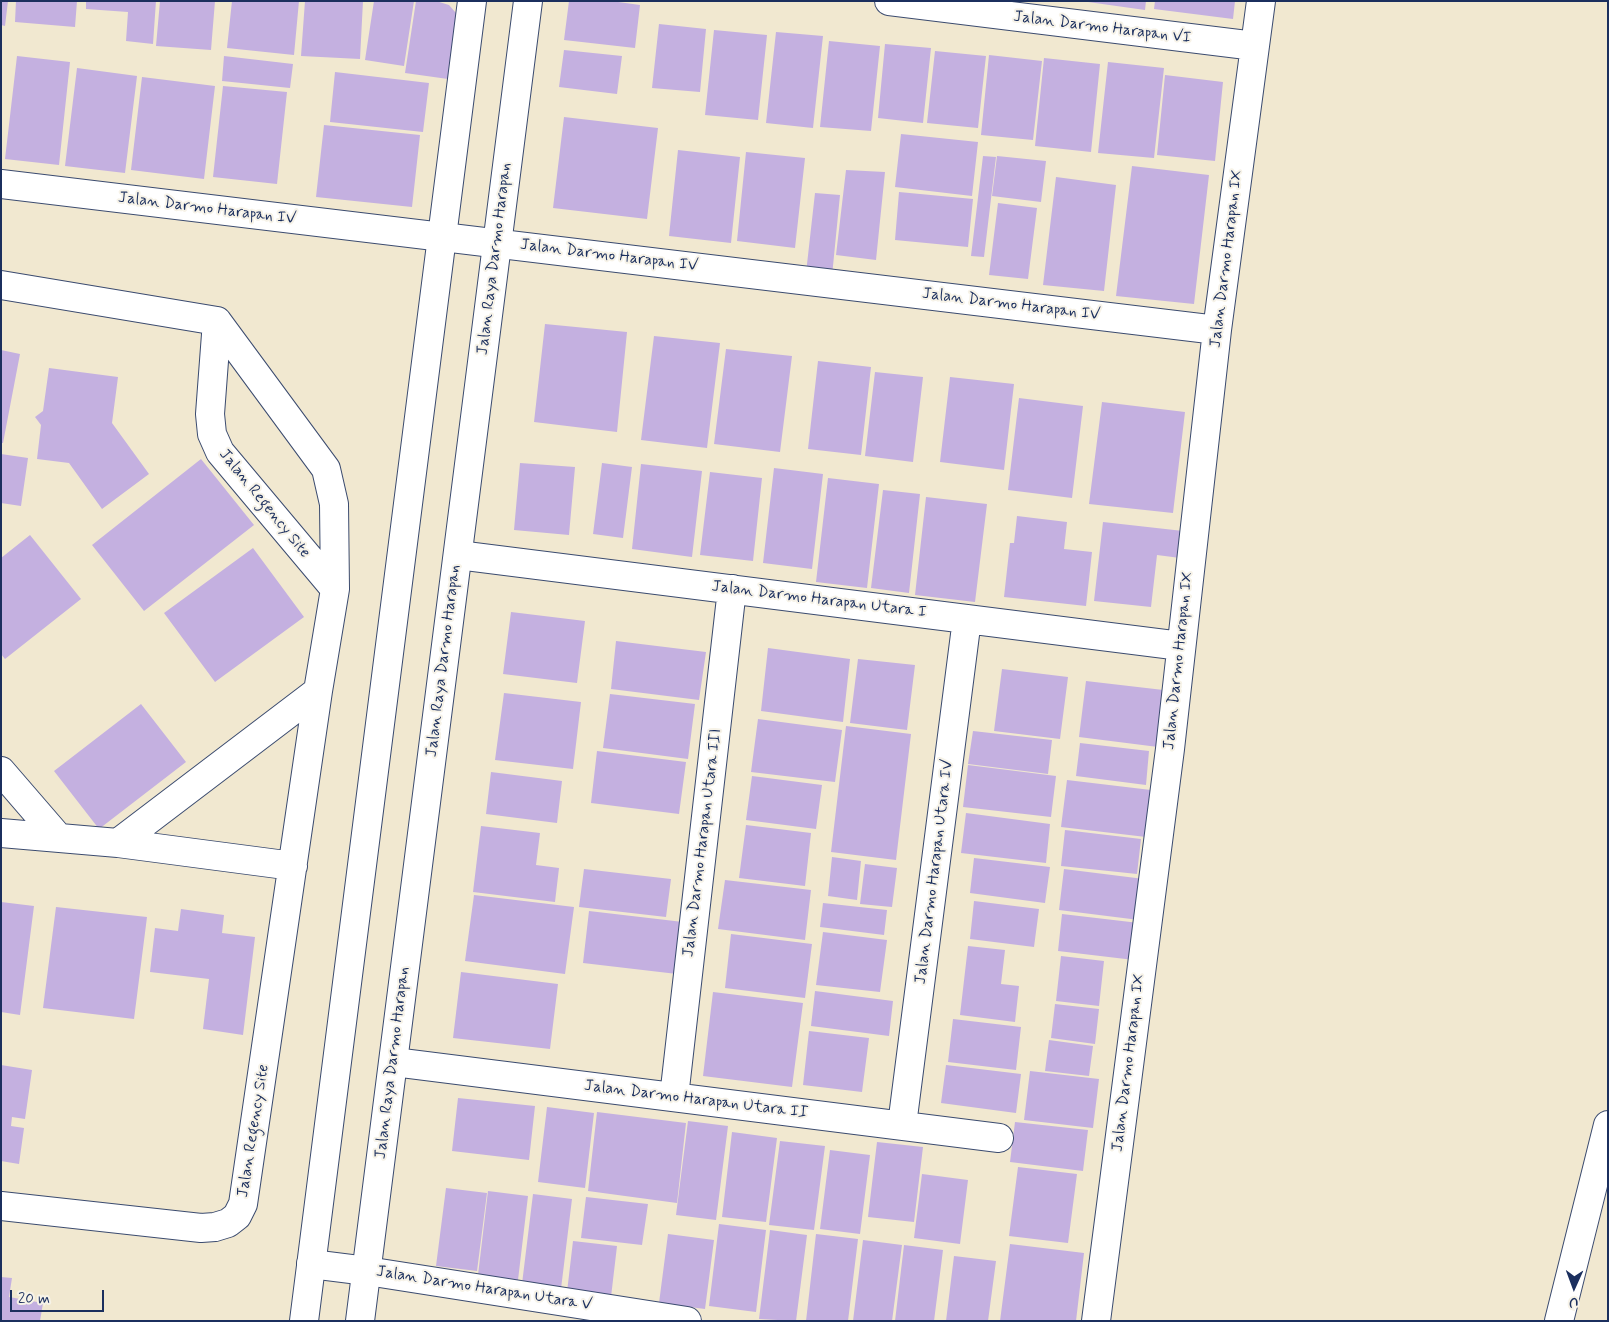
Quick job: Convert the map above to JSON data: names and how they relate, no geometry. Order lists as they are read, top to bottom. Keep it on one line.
{"streets":{"street":["Jalan Darmo Harapan VI","Jalan Darmo Harapan IV","Jalan Raya Darmo Harapan","Jalan Darmo Harapan IX","Jalan Regency Site","Jalan Darmo Harapan Utara I","Jalan Darmo Harapan Utara III","Jalan Darmo Harapan Utara IV","Jalan Darmo Harapan Utara II","Jalan Darmo Harapan Utara V"]},"crossings":[["Jalan Darmo Harapan VI","Jalan Darmo Harapan IX"],["Jalan Darmo Harapan IV","Jalan Raya Darmo Harapan"],["Jalan Darmo Harapan IV","Jalan Darmo Harapan IX"],["Jalan Raya Darmo Harapan","Jalan Darmo Harapan Utara I"],["Jalan Raya Darmo Harapan","Jalan Darmo Harapan Utara II"],["Jalan Raya Darmo Harapan","Jalan Darmo Harapan Utara V"],["Jalan Darmo Harapan IX","Jalan Darmo Harapan Utara I"],["Jalan Darmo Harapan Utara I","Jalan Darmo Harapan Utara III"],["Jalan Darmo Harapan Utara I","Jalan Darmo Harapan Utara IV"],["Jalan Darmo Harapan Utara III","Jalan Darmo Harapan Utara II"],["Jalan Darmo Harapan Utara IV","Jalan Darmo Harapan Utara II"]],"scale_bar":"20 m","north":"bottom"}
